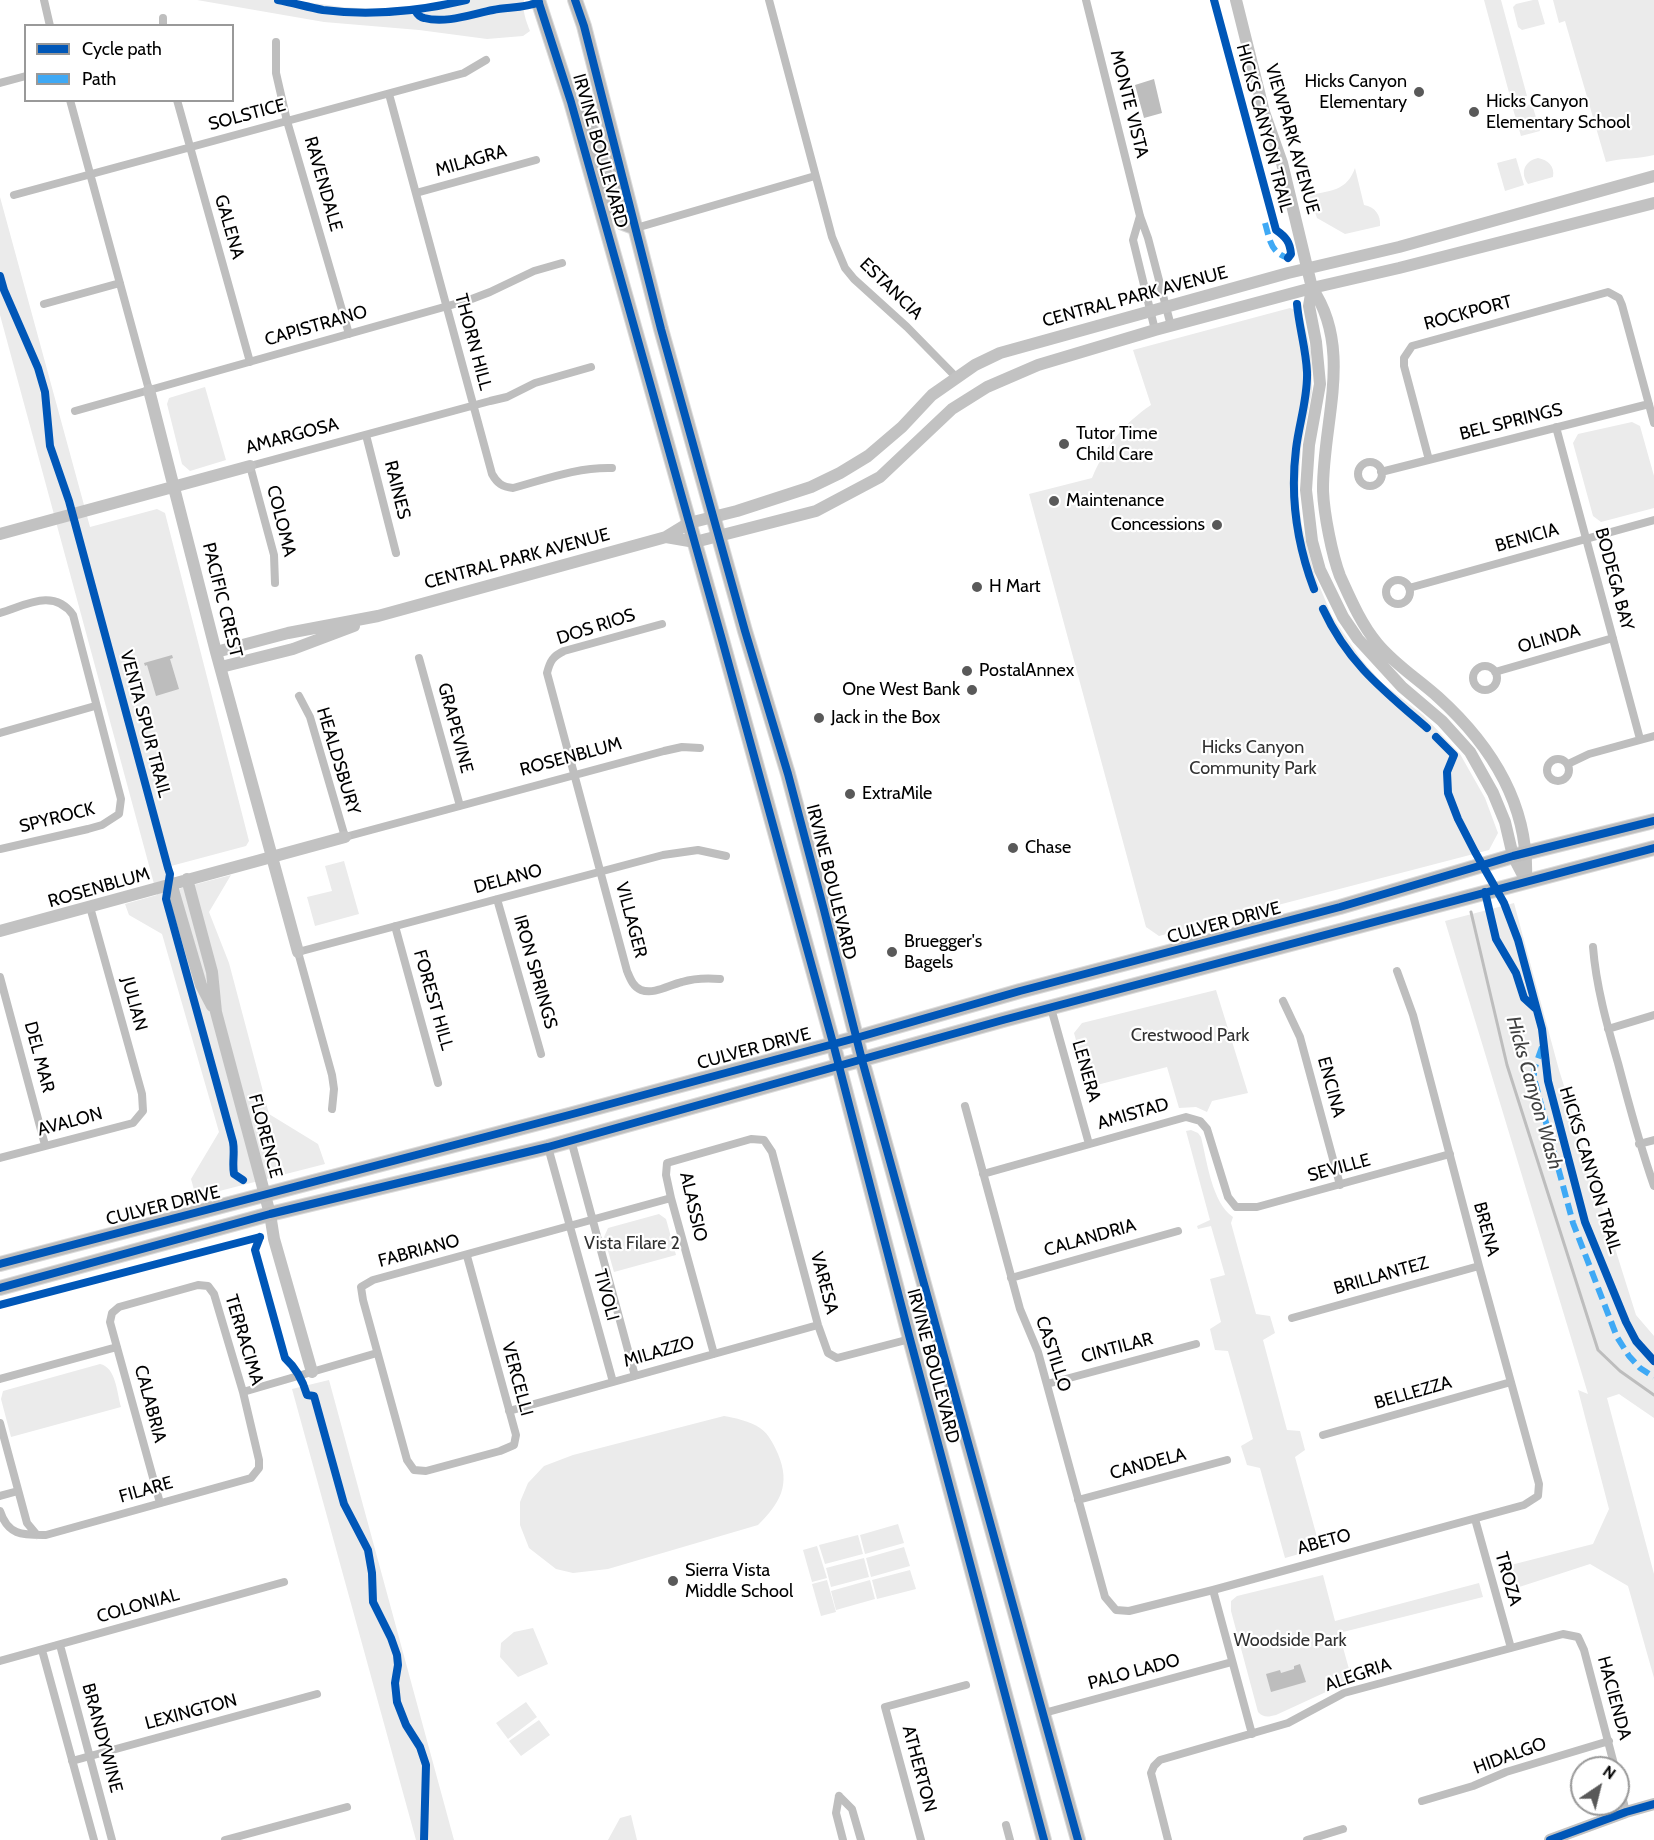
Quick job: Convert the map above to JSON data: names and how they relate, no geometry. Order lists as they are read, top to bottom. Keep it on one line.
{"streets":{"main road":["IRVINE BOULEVARD","CULVER DRIVE"],"street":["MONTE VISTA","SOLSTICE","VIEWPARK AVENUE","MILAGRA","RAVENDALE","GALENA","ESTANCIA","CENTRAL PARK AVENUE","ROCKPORT","CAPISTRANO","THORN HILL","BEL SPRINGS","AMARGOSA","RAINES","COLOMA","BENICIA","BODEGA BAY","PACIFIC CREST","DOS RIOS","OLINDA","GRAPEVINE","ROSENBLUM","HEALDSBURY","SPYROCK","DELANO","VILLAGER","IRON SPRINGS","FOREST HILL","JULIAN","DEL MAR","LENERA","ENCINA","AMISTAD","AVALON","FLORENCE","SEVILLE","ALASSIO","BRENA","CALANDRIA","FABRIANO","BRILLANTEZ","VARESA","TIVOLI","TERRACIMA","CINTILAR","MILAZZO","CASTILLO","VERCELLI","BELLEZZA","CALABRIA","CANDELA","FILARE","ABETO","TROZA","COLONIAL","PALO LADO","ALEGRIA","HACIENDA","LEXINGTON","BRANDYWINE","HIDALGO","ATHERTON"],"cycle path":["HICKS CANYON TRAIL","VENTA SPUR TRAIL"]},"crossings":[["MONTE VISTA","CENTRAL PARK AVENUE"],["SOLSTICE","RAVENDALE"],["SOLSTICE","GALENA"],["SOLSTICE","THORN HILL"],["SOLSTICE","PACIFIC CREST"],["VIEWPARK AVENUE","CENTRAL PARK AVENUE"],["VIEWPARK AVENUE","CULVER DRIVE"],["IRVINE BOULEVARD","CENTRAL PARK AVENUE"],["IRVINE BOULEVARD","CULVER DRIVE"],["IRVINE BOULEVARD","VARESA"],["IRVINE BOULEVARD","PALO LADO"],["MILAGRA","THORN HILL"],["RAVENDALE","CAPISTRANO"],["GALENA","CAPISTRANO"],["ESTANCIA","CENTRAL PARK AVENUE"],["CENTRAL PARK AVENUE","PACIFIC CREST"],["ROCKPORT","BEL SPRINGS"],["CAPISTRANO","THORN HILL"],["CAPISTRANO","PACIFIC CREST"],["THORN HILL","AMARGOSA"],["BEL SPRINGS","BODEGA BAY"],["AMARGOSA","RAINES"],["AMARGOSA","COLOMA"],["AMARGOSA","PACIFIC CREST"],["BENICIA","BODEGA BAY"],["BODEGA BAY","OLINDA"],["PACIFIC CREST","ROSENBLUM"],["PACIFIC CREST","DELANO"],["DOS RIOS","ROSENBLUM"],["DOS RIOS","VILLAGER"],["GRAPEVINE","ROSENBLUM"],["ROSENBLUM","HEALDSBURY"],["ROSENBLUM","VILLAGER"],["ROSENBLUM","JULIAN"],["ROSENBLUM","FLORENCE"],["DELANO","VILLAGER"],["DELANO","IRON SPRINGS"],["DELANO","FOREST HILL"],["CULVER DRIVE","LENERA"],["CULVER DRIVE","FLORENCE"],["CULVER DRIVE","TIVOLI"],["JULIAN","AVALON"],["DEL MAR","AVALON"],["LENERA","AMISTAD"],["ENCINA","SEVILLE"],["AMISTAD","SEVILLE"],["AMISTAD","CASTILLO"],["SEVILLE","BRENA"],["ALASSIO","FABRIANO"],["ALASSIO","VARESA"],["ALASSIO","MILAZZO"],["BRENA","BRILLANTEZ"],["BRENA","BELLEZZA"],["BRENA","ABETO"],["CALANDRIA","CASTILLO"],["FABRIANO","TIVOLI"],["FABRIANO","VERCELLI"],["VARESA","MILAZZO"],["TIVOLI","MILAZZO"],["TERRACIMA","CALABRIA"],["TERRACIMA","FILARE"],["CINTILAR","CASTILLO"],["MILAZZO","VERCELLI"],["CASTILLO","CANDELA"],["CASTILLO","ABETO"],["CALABRIA","FILARE"],["ABETO","TROZA"],["TROZA","ALEGRIA"],["COLONIAL","BRANDYWINE"],["ALEGRIA","HACIENDA"],["HACIENDA","HIDALGO"],["LEXINGTON","BRANDYWINE"]],"water":["Hicks Canyon Wash"],"parks":["Hicks Canyon Community Park","Crestwood Park","Vista Filare 2","Woodside Park"],"places":["Hicks Canyon Elementary","Hicks Canyon Elementary School","Tutor Time Child Care","Maintenance","Concessions","H Mart","PostalAnnex","One West Bank","Jack in the Box","ExtraMile","Chase","Bruegger's Bagels","Sierra Vista Middle School"],"legend":["Cycle path","Path"],"north":"top right"}
